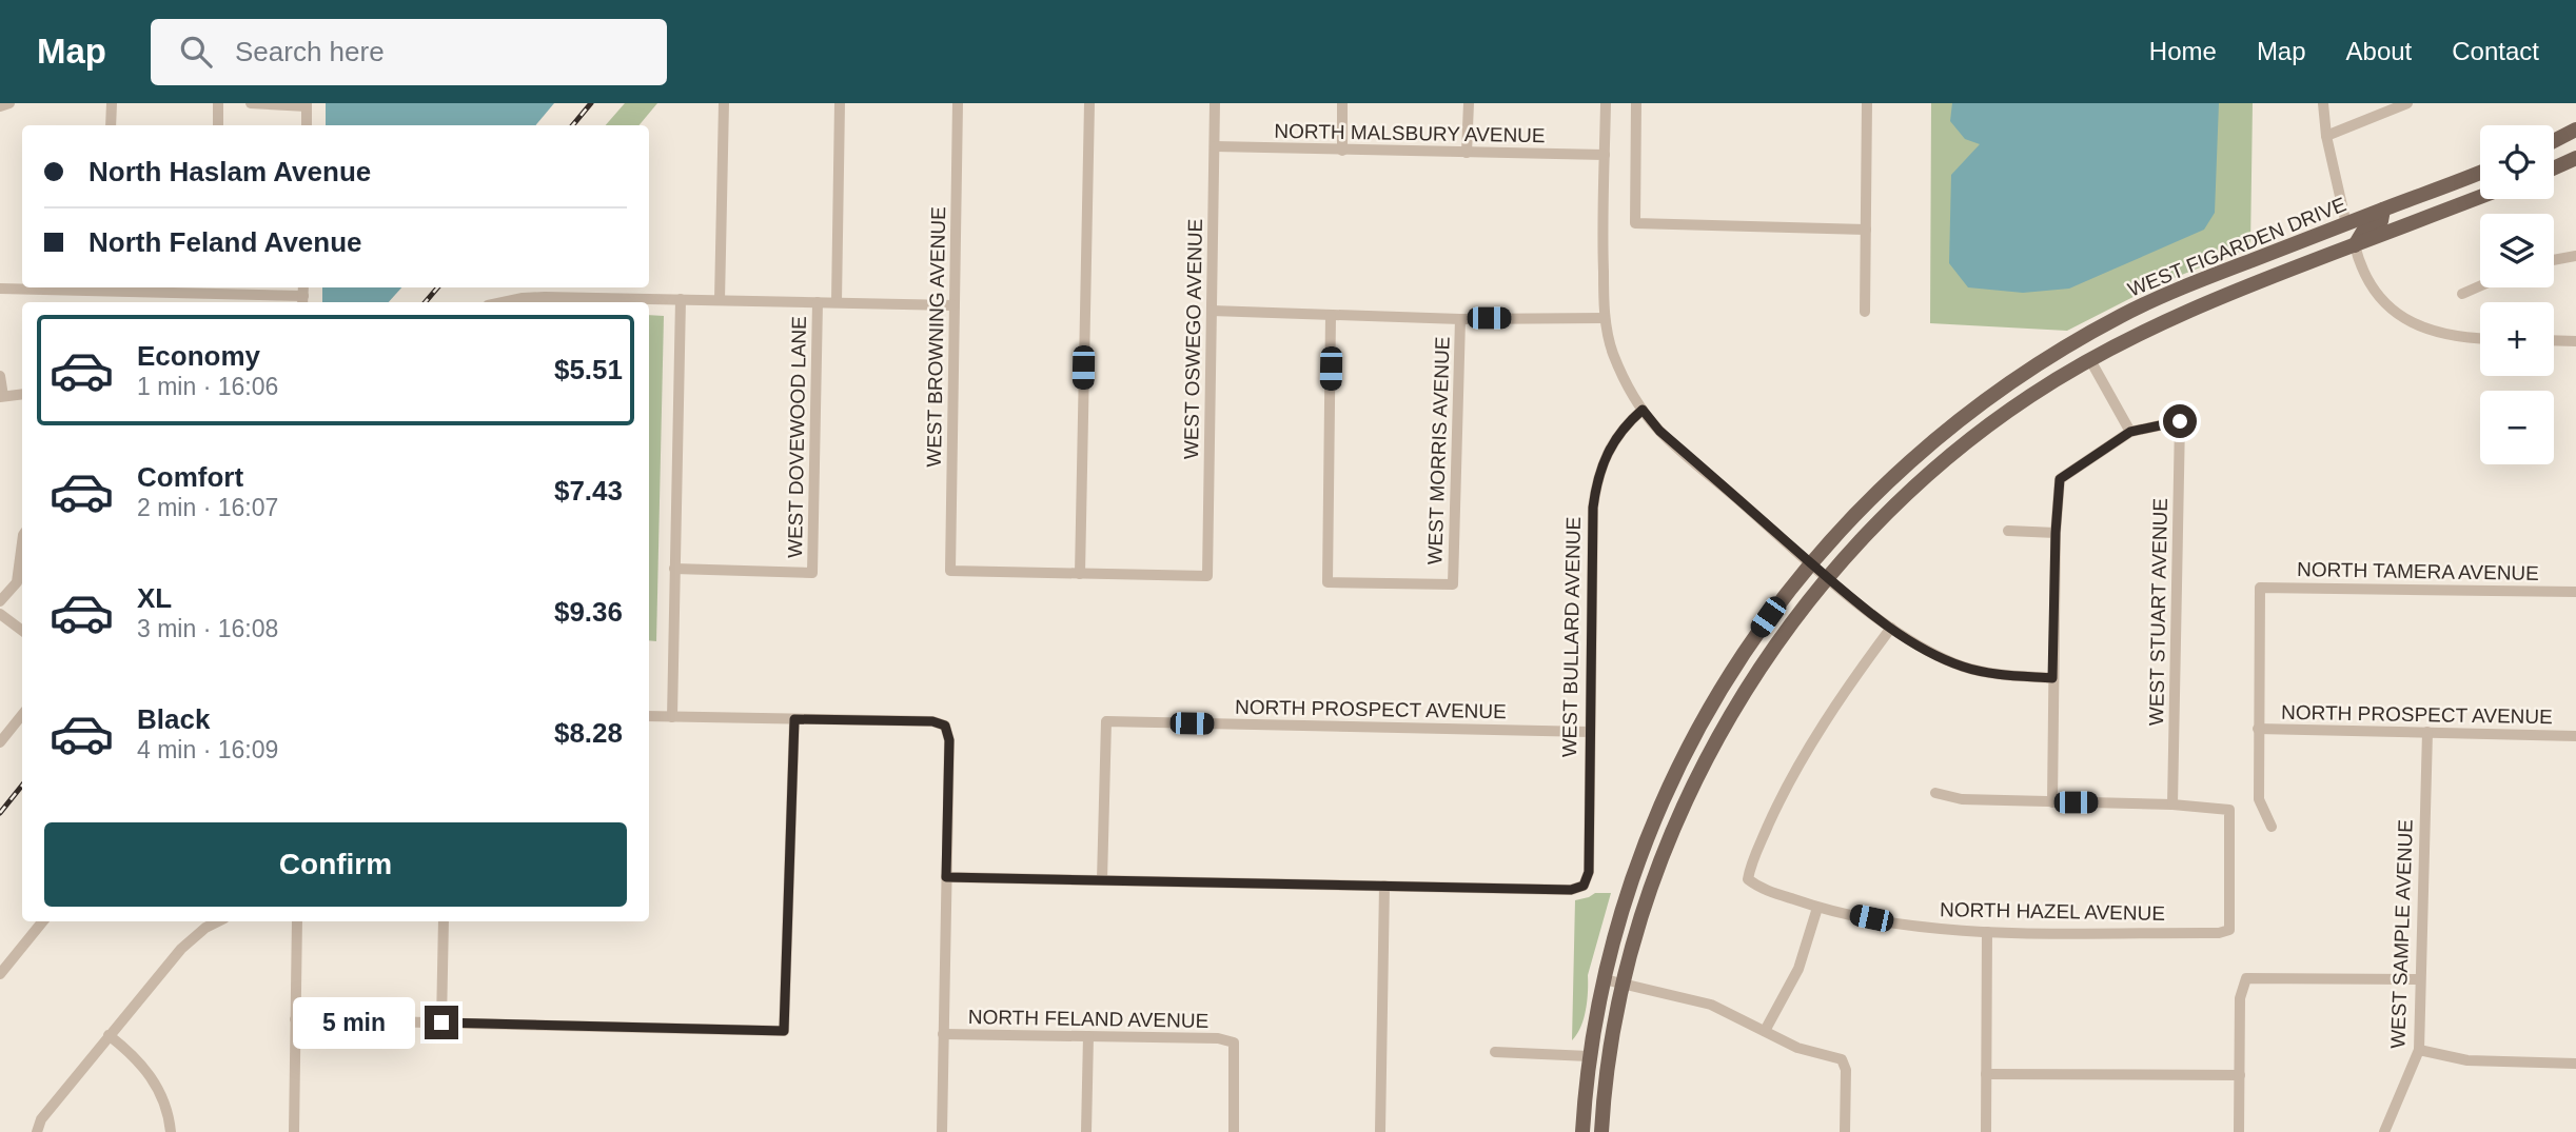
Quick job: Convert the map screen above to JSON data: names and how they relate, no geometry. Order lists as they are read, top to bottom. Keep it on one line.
{"streets":{"main road":["WEST FIGARDEN DRIVE"],"street":["NORTH MALSBURY AVENUE","WEST BROWNING AVENUE","WEST OSWEGO AVENUE","WEST DOVEWOOD LANE","WEST MORRIS AVENUE","NORTH TAMERA AVENUE","WEST STUART AVENUE","WEST BULLARD AVENUE","NORTH PROSPECT AVENUE","NORTH HAZEL AVENUE","WEST SAMPLE AVENUE","NORTH FELAND AVENUE"]},"crossings":[["NORTH MALSBURY AVENUE","WEST OSWEGO AVENUE"],["WEST BROWNING AVENUE","WEST OSWEGO AVENUE"],["NORTH TAMERA AVENUE","NORTH PROSPECT AVENUE"],["WEST STUART AVENUE","NORTH HAZEL AVENUE"],["WEST BULLARD AVENUE","NORTH PROSPECT AVENUE"],["NORTH PROSPECT AVENUE","WEST SAMPLE AVENUE"]],"page":{"header":"Map","search":"Search here","nav":["Home","Map","About","Contact"],"map_buttons":["+","−"],"banner":["North Haslam Avenue","North Feland Avenue"],"list":[{"name":"Economy","note":"1 min · 16:06","value":"$5.51"},{"name":"Comfort","note":"2 min · 16:07","value":"$7.43"},{"name":"XL","note":"3 min · 16:08","value":"$9.36"},{"name":"Black","note":"4 min · 16:09","value":"$8.28"}],"buttons":"Confirm","bubble":"5 min"}}
